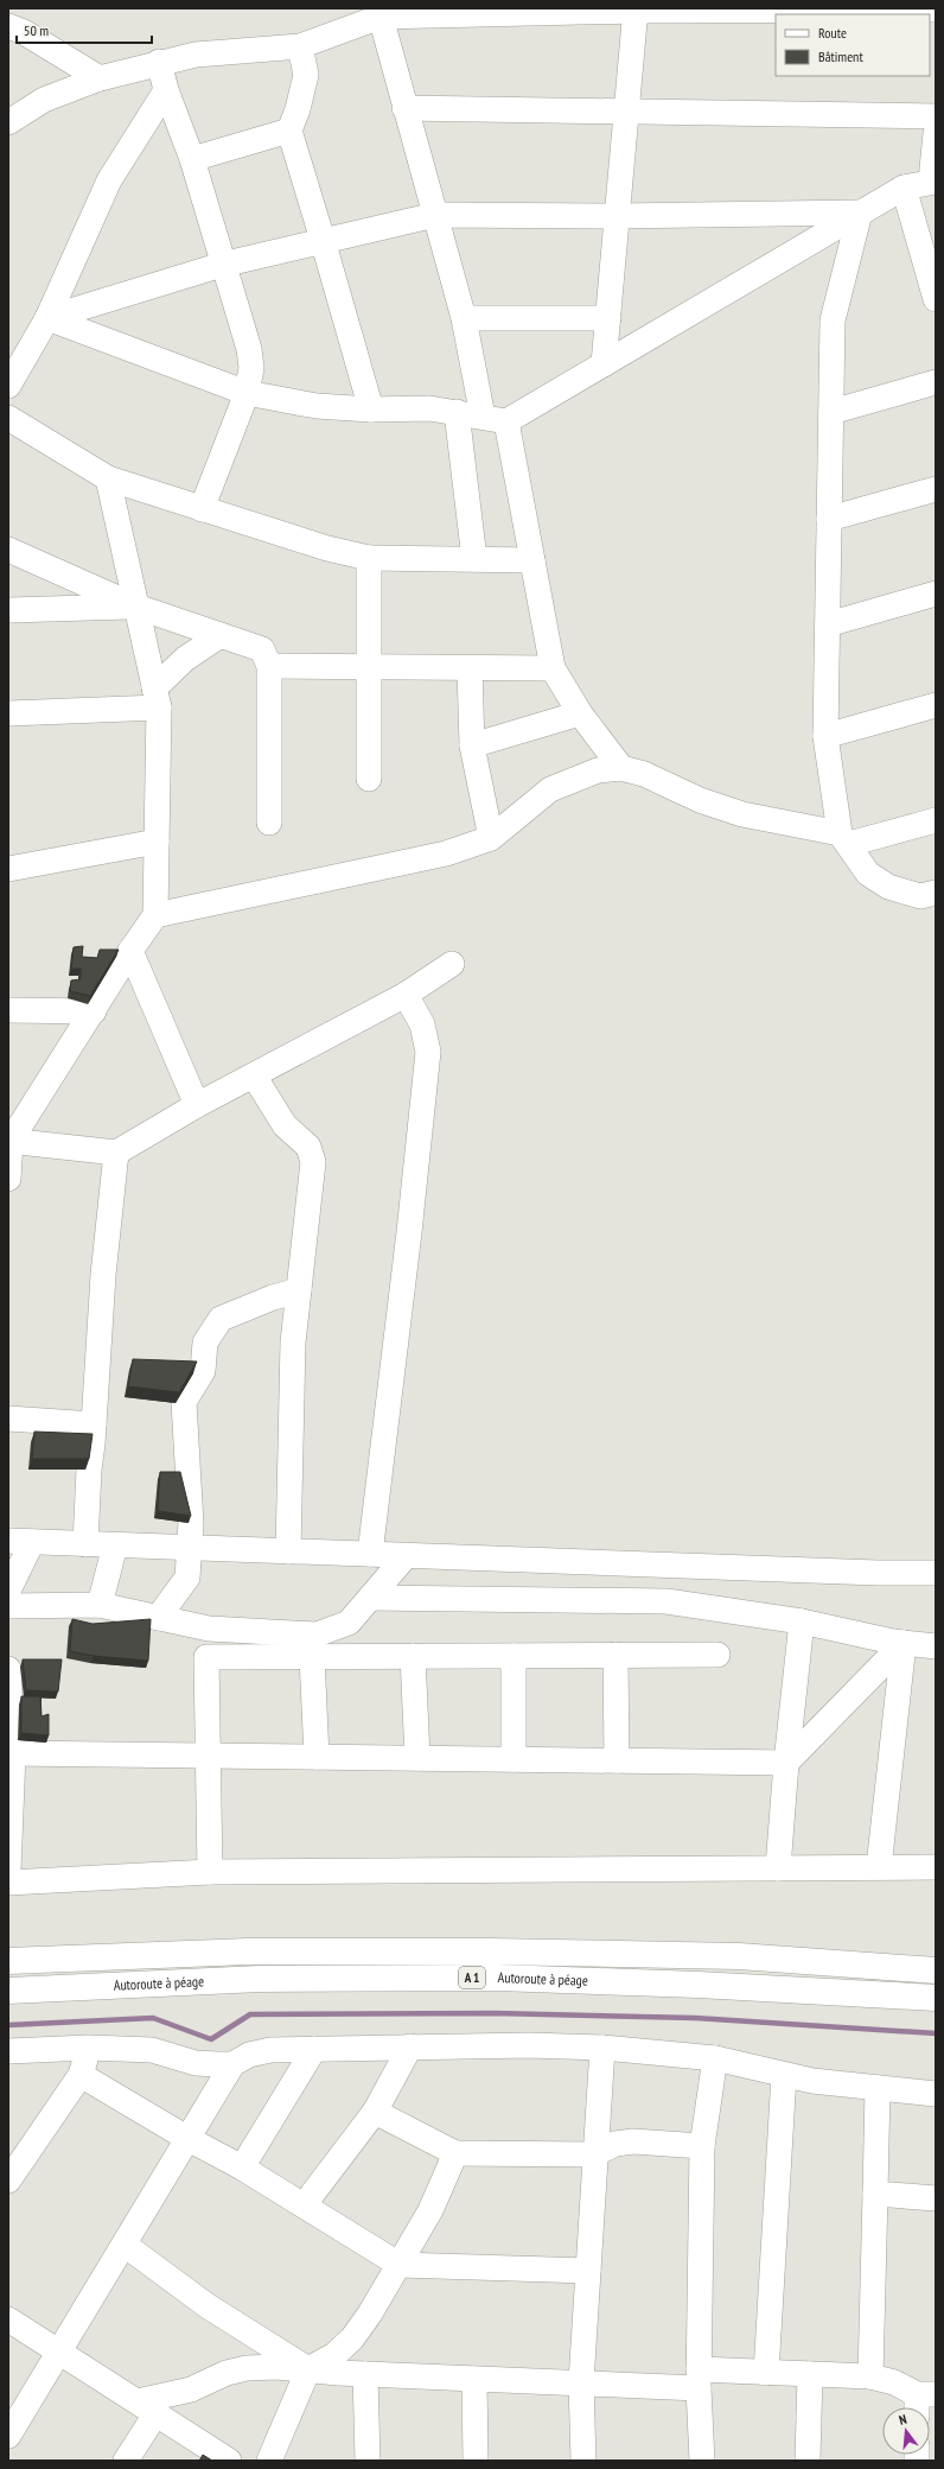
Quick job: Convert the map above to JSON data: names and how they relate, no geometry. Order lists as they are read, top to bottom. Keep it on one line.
{"streets":{"highway":["A 1","Autoroute à péage"]},"legend":["Route","Bâtiment"],"scale_bar":"50 m","north":"top"}
